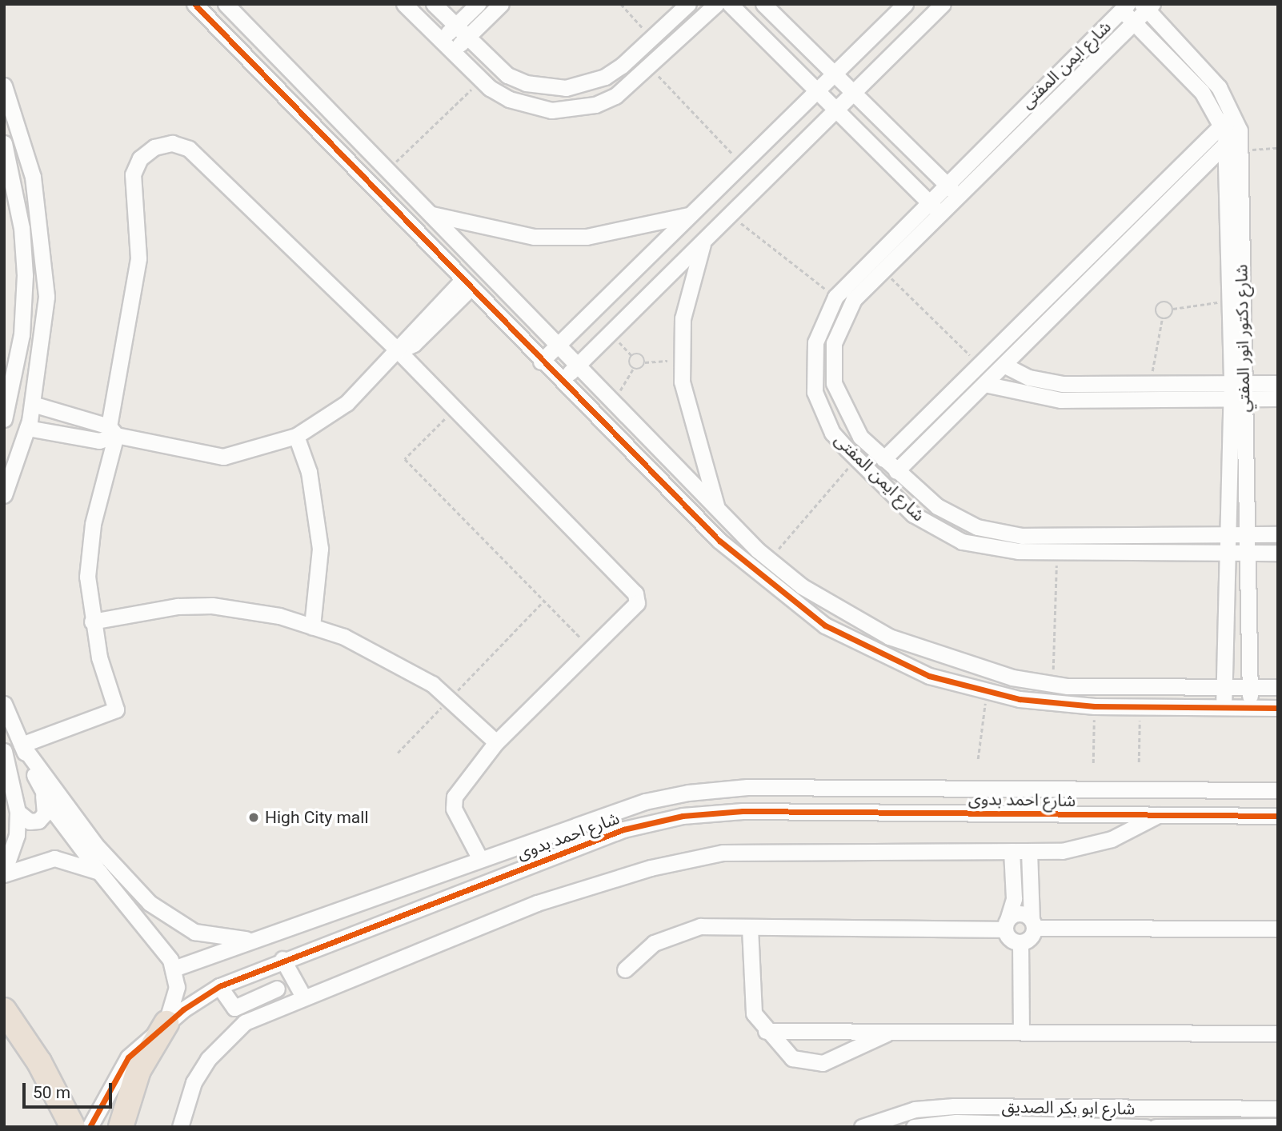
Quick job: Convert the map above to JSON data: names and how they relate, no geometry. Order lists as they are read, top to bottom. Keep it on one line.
{"streets":{"street":["شارع ايمن المفتى","شارع دكتور انور المفتي","شارع احمد بدوى","شارع ابو بكر الصديق"]},"crossings":[["شارع ايمن المفتى","شارع دكتور انور المفتي"]],"places":["High City mall"],"scale_bar":"50 m"}
